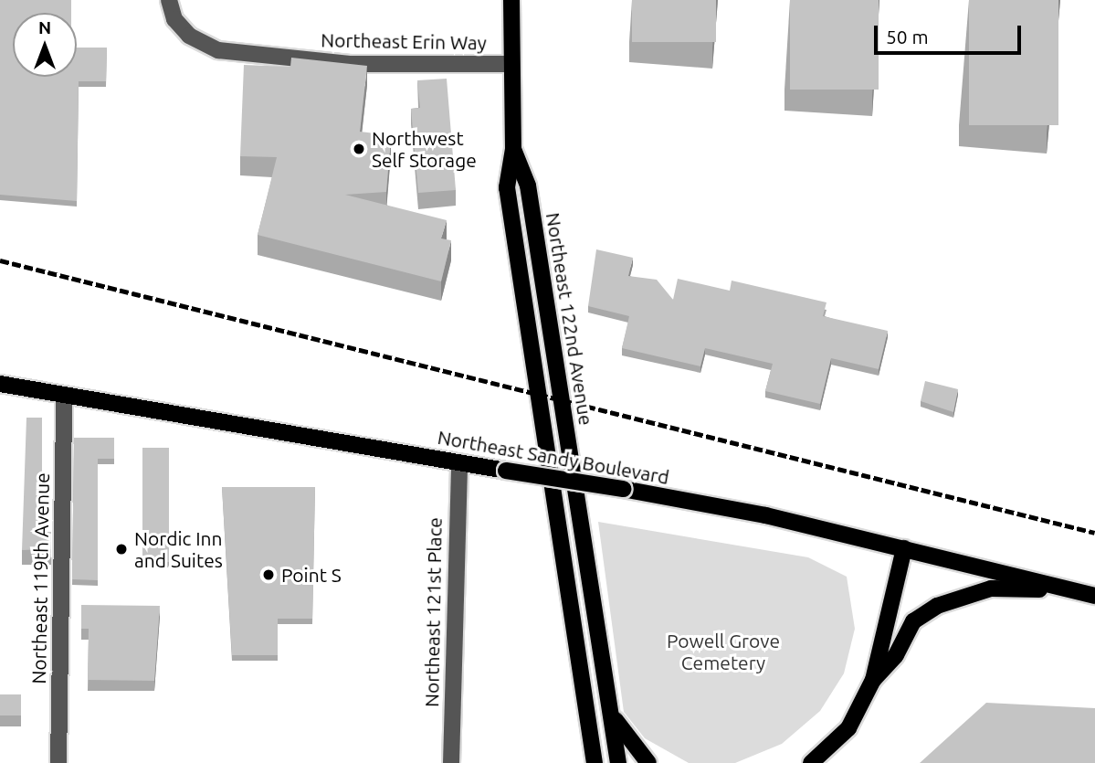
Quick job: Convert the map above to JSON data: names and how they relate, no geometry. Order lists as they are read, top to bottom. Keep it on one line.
{"streets":{"main road":["Northeast 122nd Avenue","Northeast Sandy Boulevard"],"street":["Northeast Erin Way","Northeast 119th Avenue","Northeast 121st Place"]},"crossings":[["Northeast Erin Way","Northeast 122nd Avenue"],["Northeast Sandy Boulevard","Northeast 119th Avenue"],["Northeast Sandy Boulevard","Northeast 121st Place"]],"parks":["Powell Grove Cemetery"],"places":["Northwest Self Storage","Nordic Inn and Suites","Point S"],"scale_bar":"50 m","north":"top"}
